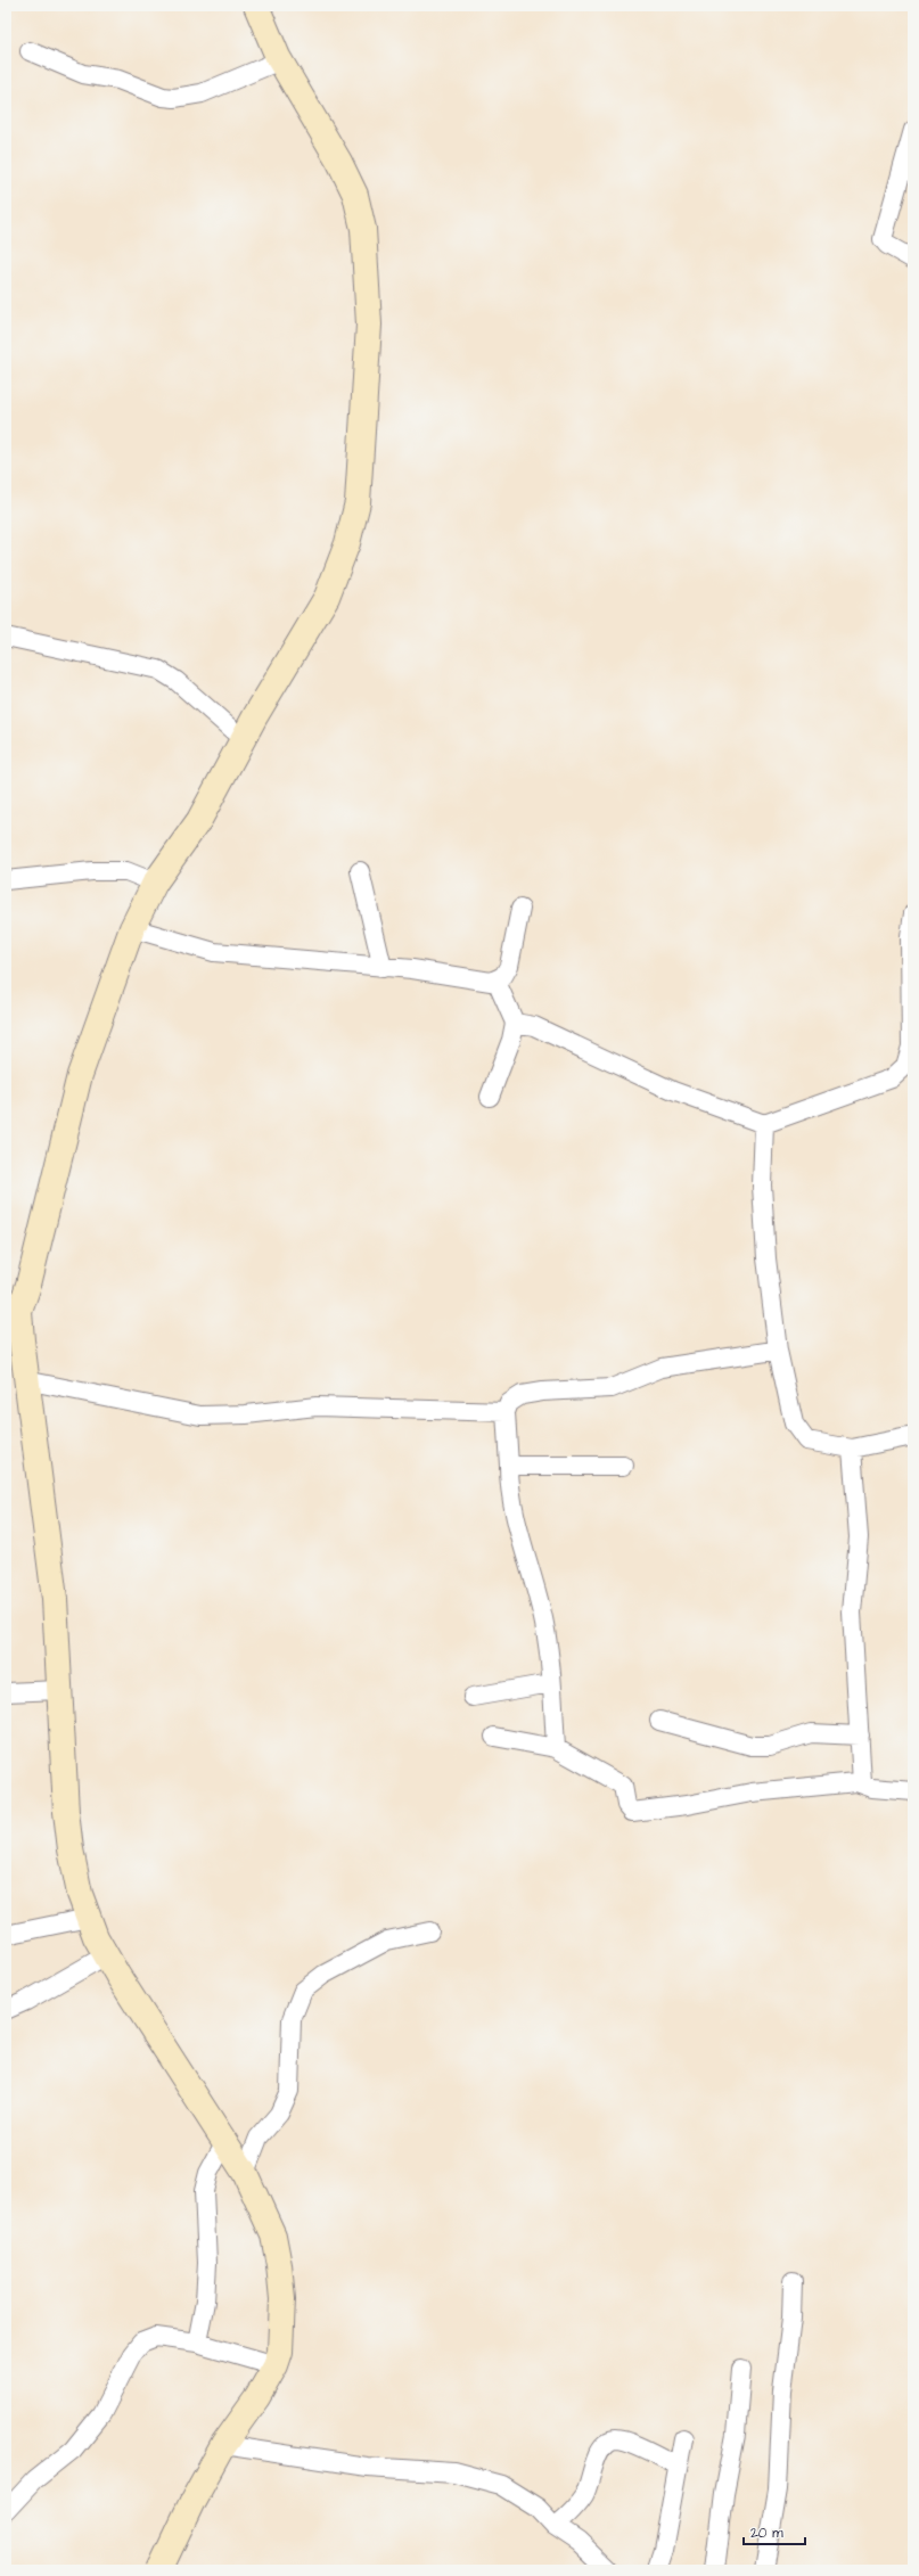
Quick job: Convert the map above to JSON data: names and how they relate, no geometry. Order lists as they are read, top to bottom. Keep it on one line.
{"scale_bar":"20 m"}
